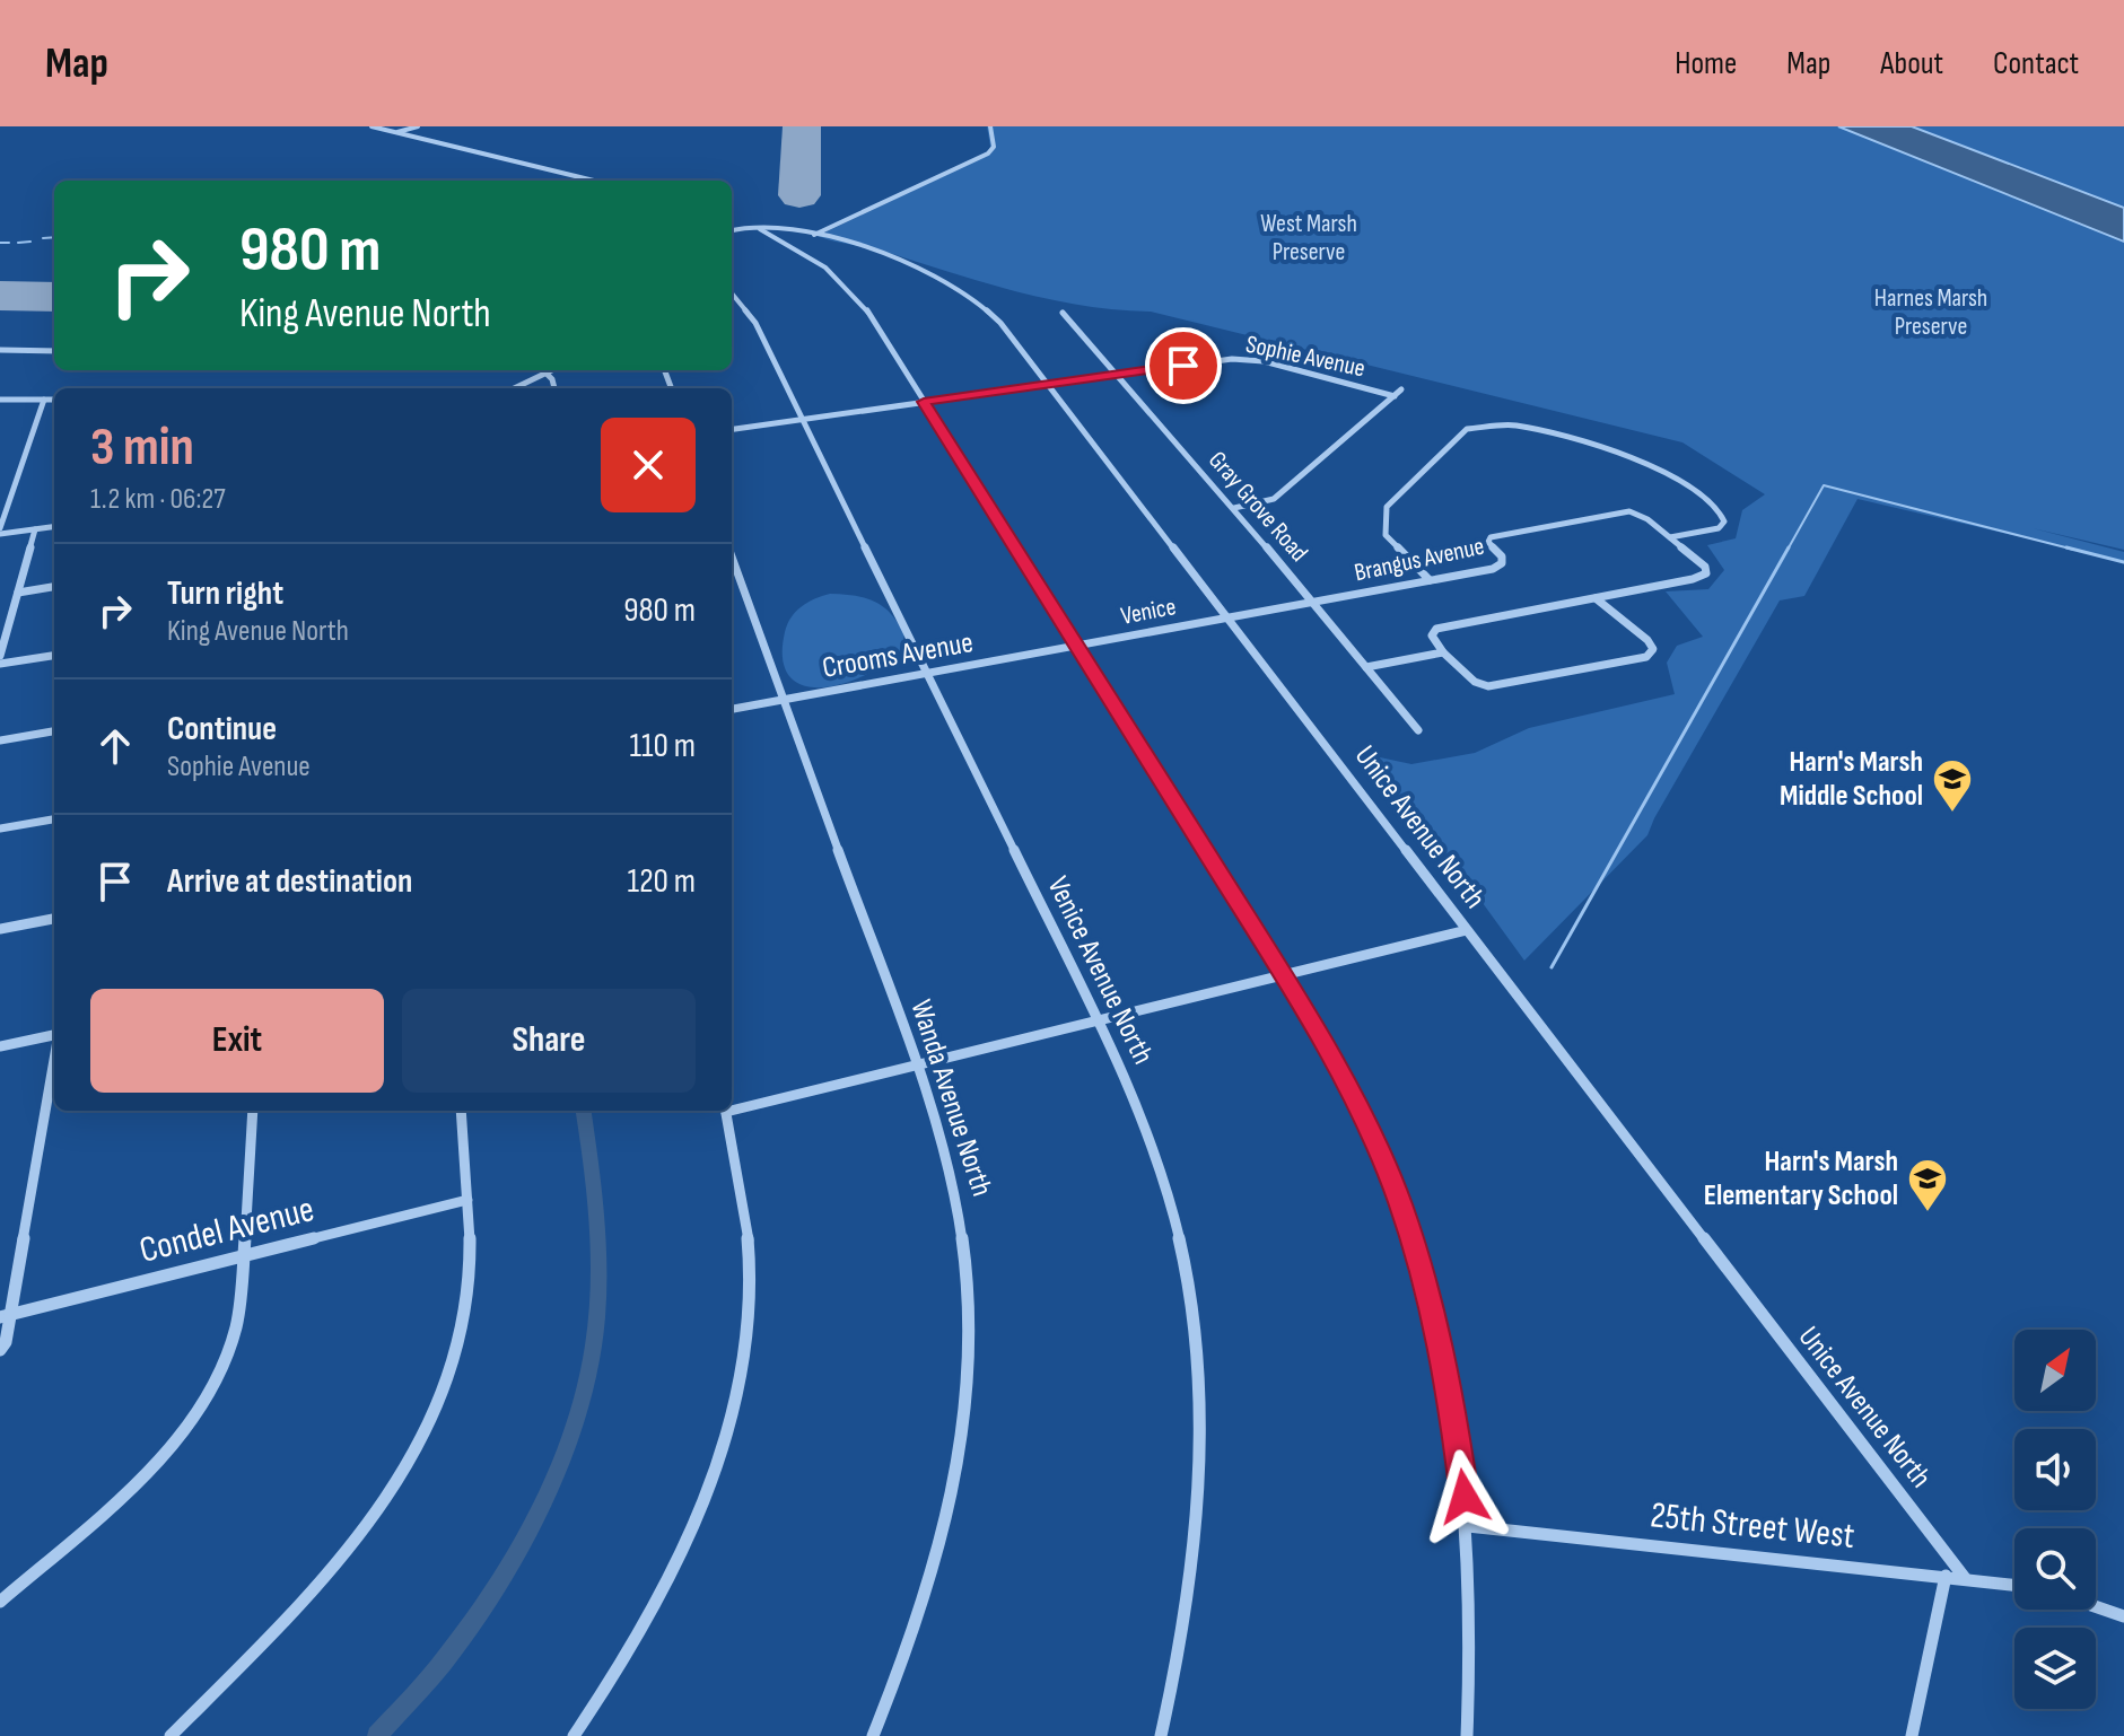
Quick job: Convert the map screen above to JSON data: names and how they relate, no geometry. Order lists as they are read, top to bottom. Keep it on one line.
{"streets":{"street":["Sophie Avenue","Gray Grove Road","Brangus Avenue","Venice","Crooms Avenue","Unice Avenue North","Venice Avenue North","Wanda Avenue North","Condel Avenue","25th Street West"]},"crossings":[["Sophie Avenue","Gray Grove Road"],["Sophie Avenue","Unice Avenue North"],["Sophie Avenue","Venice Avenue North"],["Gray Grove Road","Brangus Avenue"],["Brangus Avenue","Venice"],["Brangus Avenue","Unice Avenue North"],["Venice","Crooms Avenue"],["Venice","Unice Avenue North"],["Crooms Avenue","Venice Avenue North"],["Crooms Avenue","Wanda Avenue North"],["Unice Avenue North","25th Street West"]],"parks":["West Marsh Preserve","Harnes Marsh Preserve"],"places":{"school or university":["Harn's Marsh Middle School","Harn's Marsh Elementary School"]},"north":"top right","page":{"header":"Map","nav":["Home","Map","About","Contact"],"turn":["980 m","King Avenue North"],"heading":["3 min","1.2 km · 06:27"],"list":[{"name":"Turn right","note":"King Avenue North","value":"980 m"},{"name":"Continue","note":"Sophie Avenue","value":"110 m"},{"name":"Arrive at destination","value":"120 m"}],"buttons":["Exit","Share"]}}
